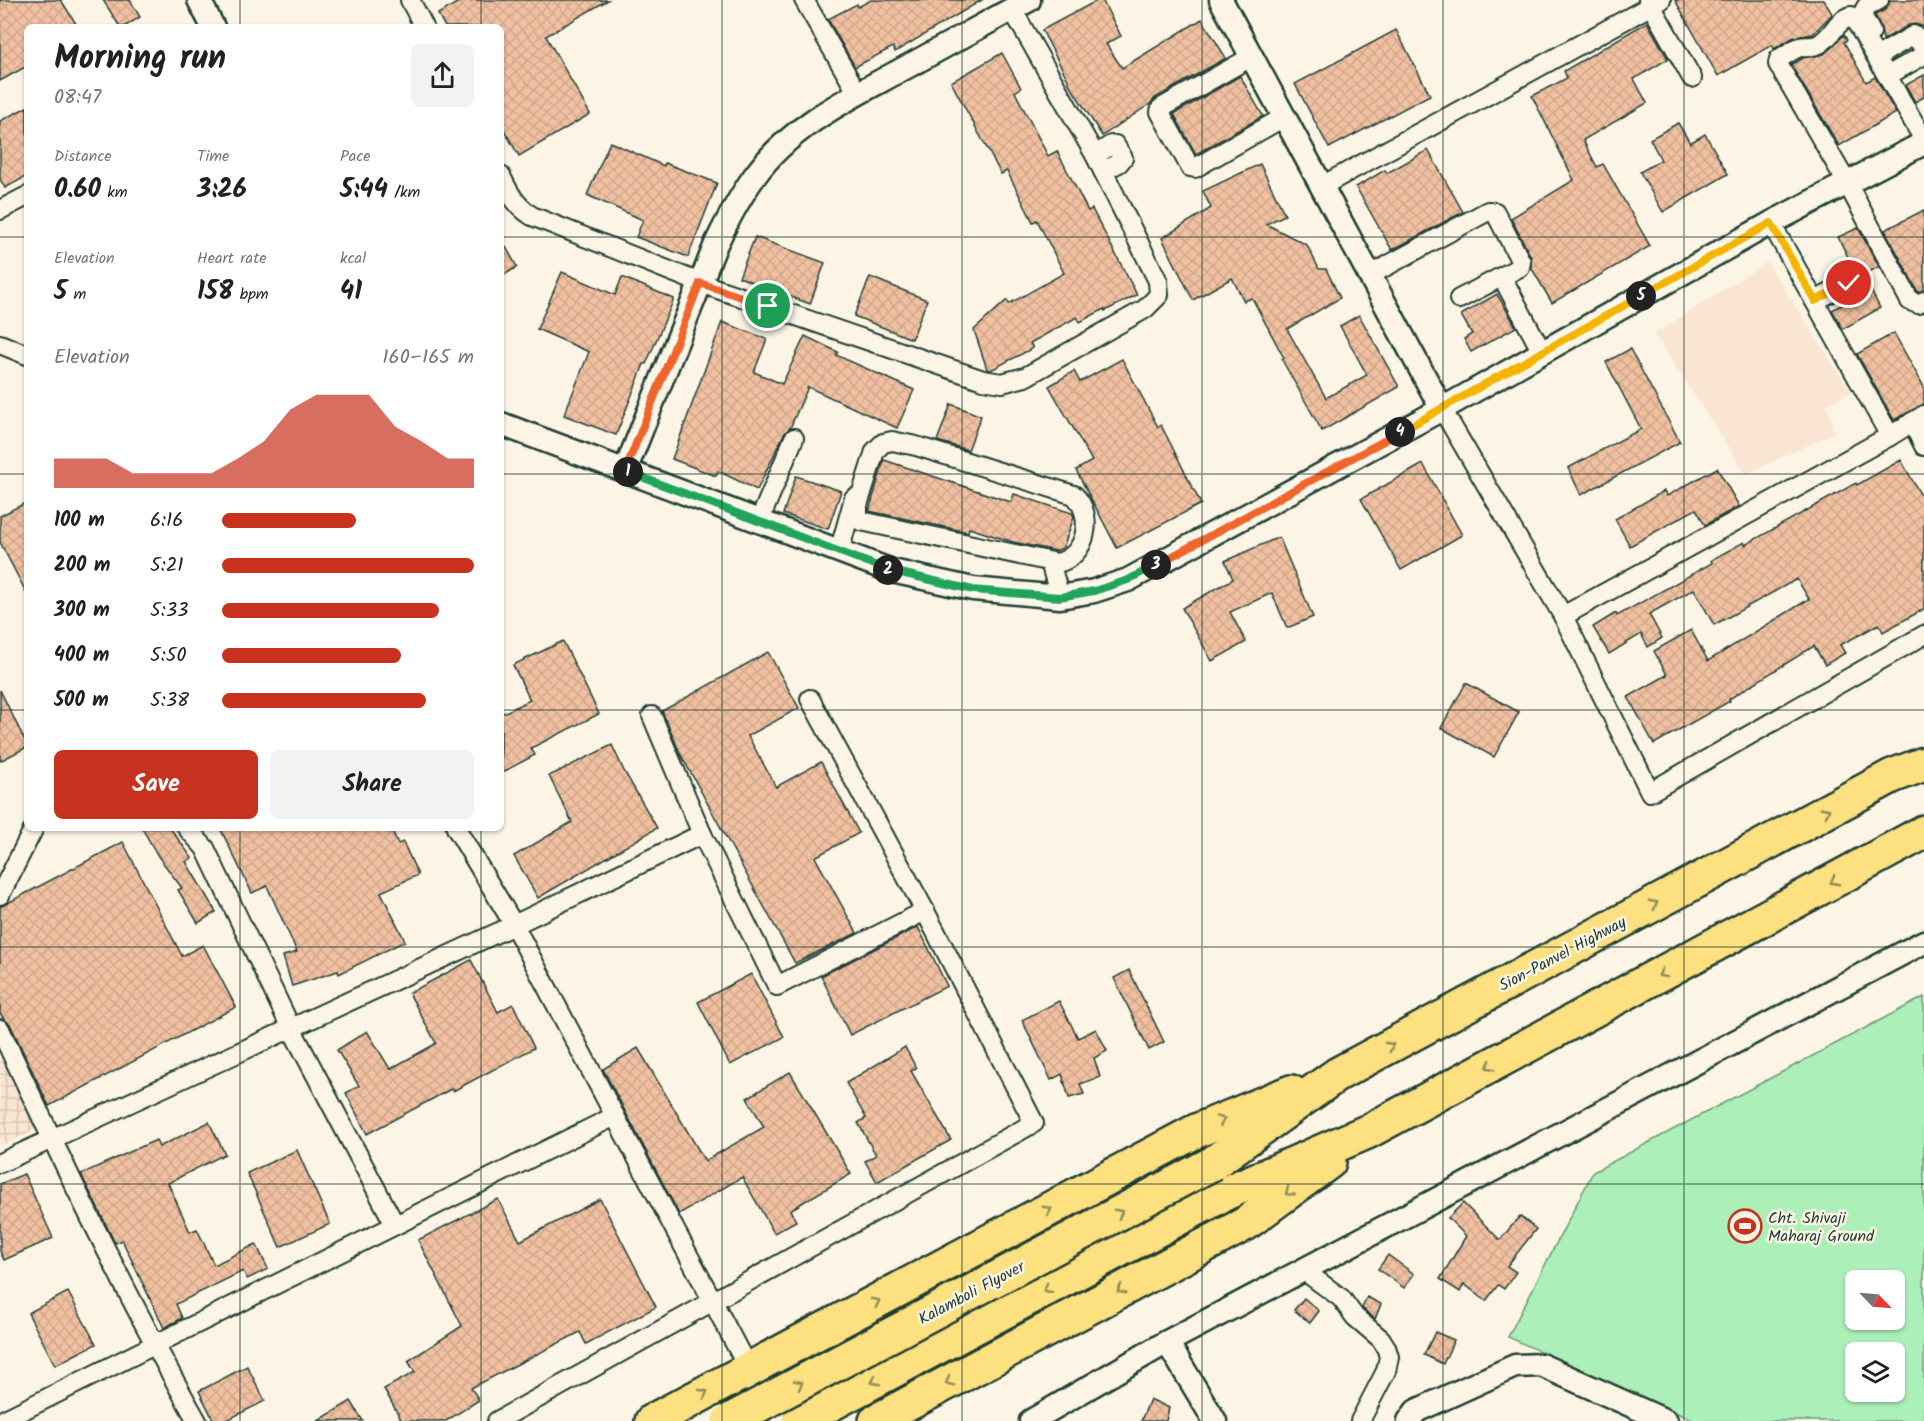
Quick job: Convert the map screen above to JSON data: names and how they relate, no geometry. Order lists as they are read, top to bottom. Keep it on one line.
{"streets":{"highway":["Sion-Panvel Highway","Kalamboli Flyover"]},"crossings":[["Sion-Panvel Highway","Kalamboli Flyover"]],"places":{"sports":["Cht. Shivaji Maharaj Ground"]},"north":"bottom right","page":{"heading":["Morning run","08:47"],"stats":[["Distance","0.60 km"],["Time","3:26"],["Pace","5:44 /km"],["Elevation","5 m"],["Heart rate","158 bpm"],["kcal","41"]],"pins":["5","4","1","3","2"],"chart":["Elevation","160–165 m"],"list":[{"name":"100 m","note":"6:16"},{"name":"200 m","note":"5:21"},{"name":"300 m","note":"5:33"},{"name":"400 m","note":"5:50"},{"name":"500 m","note":"5:38"}],"buttons":["Save","Share"]}}
